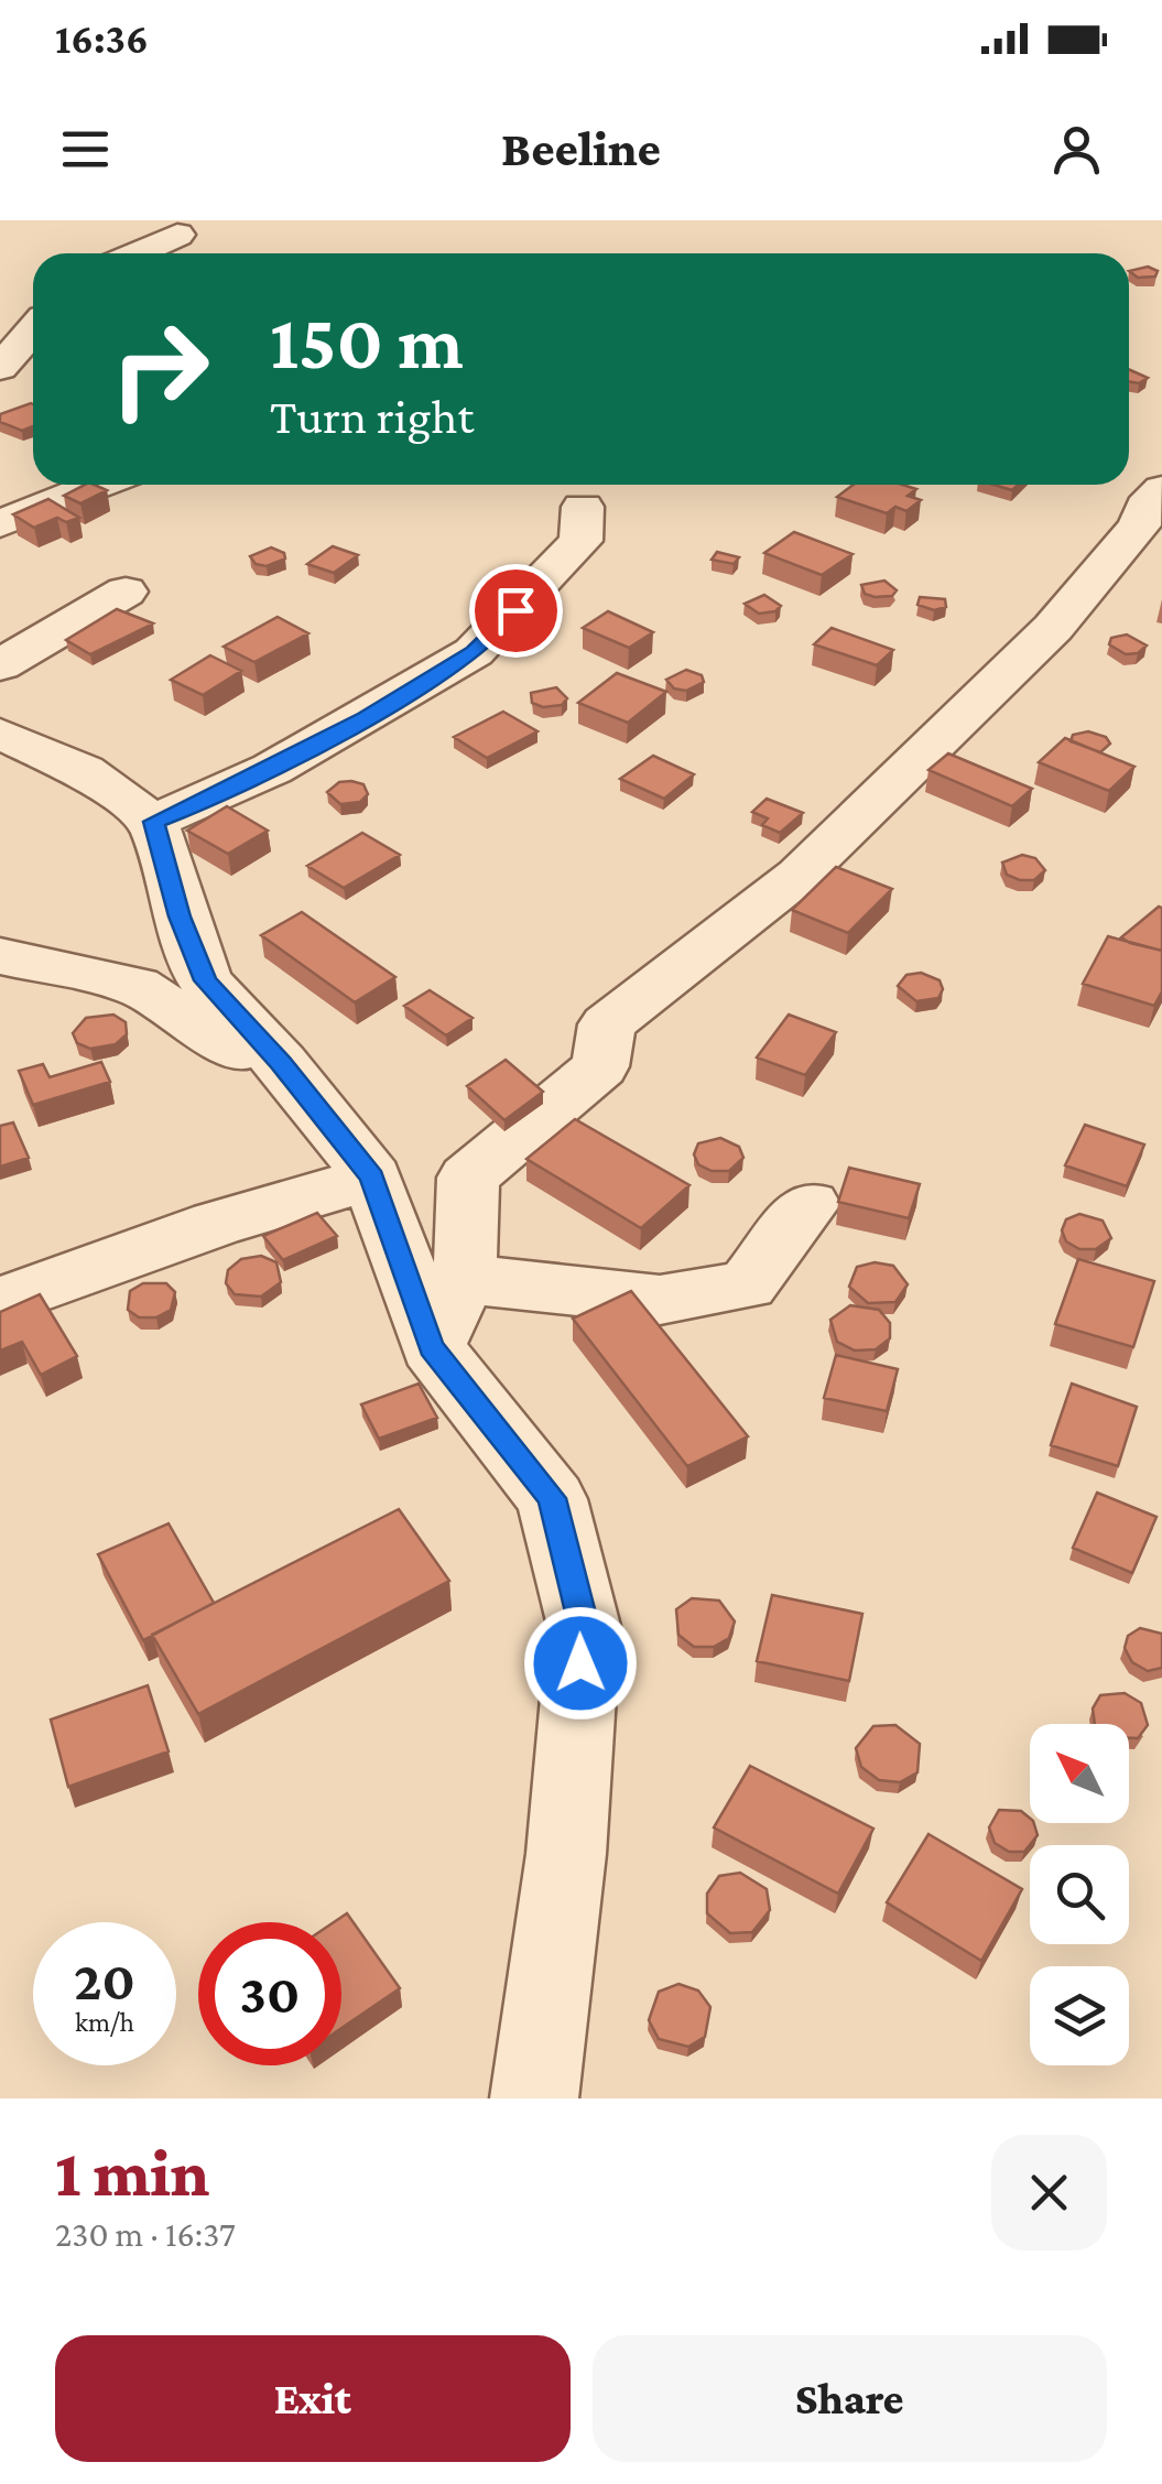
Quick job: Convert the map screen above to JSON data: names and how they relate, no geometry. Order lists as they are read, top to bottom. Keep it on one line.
{"north":"top left","page":{"status":"16:36","header":"Beeline","turn":["150 m","Turn right"],"speed":"20 km/h","limit":"30","heading":["1 min","230 m · 16:37"],"buttons":["Exit","Share"]}}
